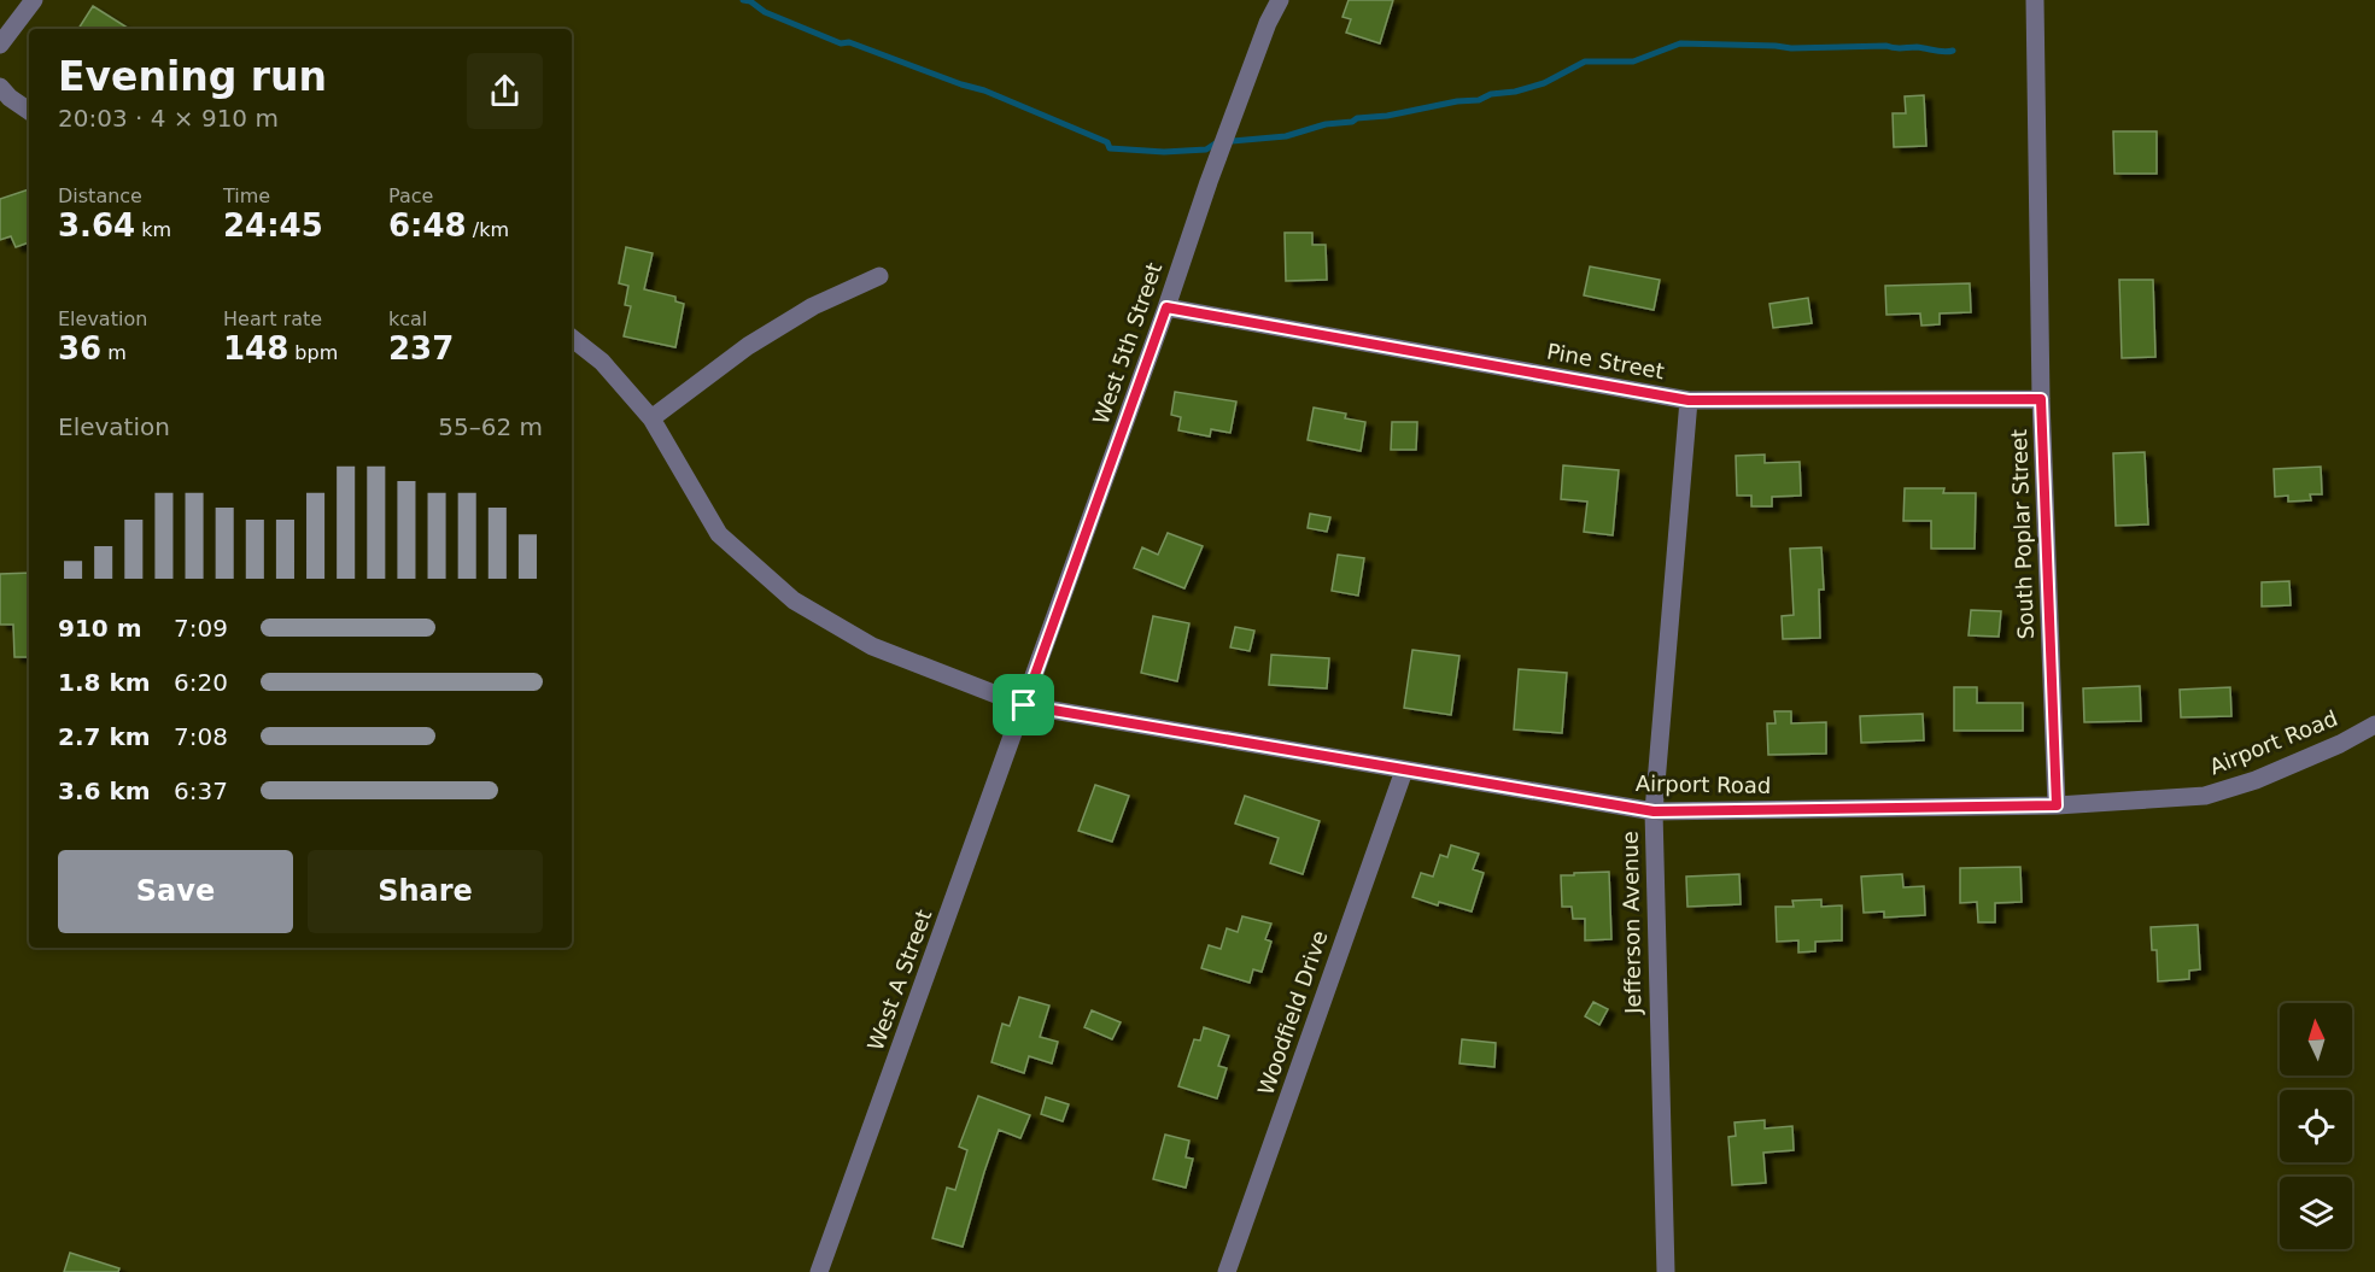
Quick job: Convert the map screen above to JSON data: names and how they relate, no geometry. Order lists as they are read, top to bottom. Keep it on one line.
{"streets":{"street":["West 5th Street","Pine Street","South Poplar Street","Airport Road","Jefferson Avenue","West A Street","Woodfield Drive"]},"crossings":[["West 5th Street","Pine Street"],["West 5th Street","Airport Road"],["West 5th Street","West A Street"],["Pine Street","South Poplar Street"],["Pine Street","Jefferson Avenue"],["South Poplar Street","Airport Road"],["Airport Road","Jefferson Avenue"],["Airport Road","West A Street"],["Airport Road","Woodfield Drive"]],"north":"top","page":{"heading":["Evening run","20:03 · 4 × 910 m"],"stats":[["Distance","3.64 km"],["Time","24:45"],["Pace","6:48 /km"],["Elevation","36 m"],["Heart rate","148 bpm"],["kcal","237"]],"chart":["Elevation","55–62 m"],"list":[{"name":"910 m","note":"7:09"},{"name":"1.8 km","note":"6:20"},{"name":"2.7 km","note":"7:08"},{"name":"3.6 km","note":"6:37"}],"buttons":["Save","Share"]}}
